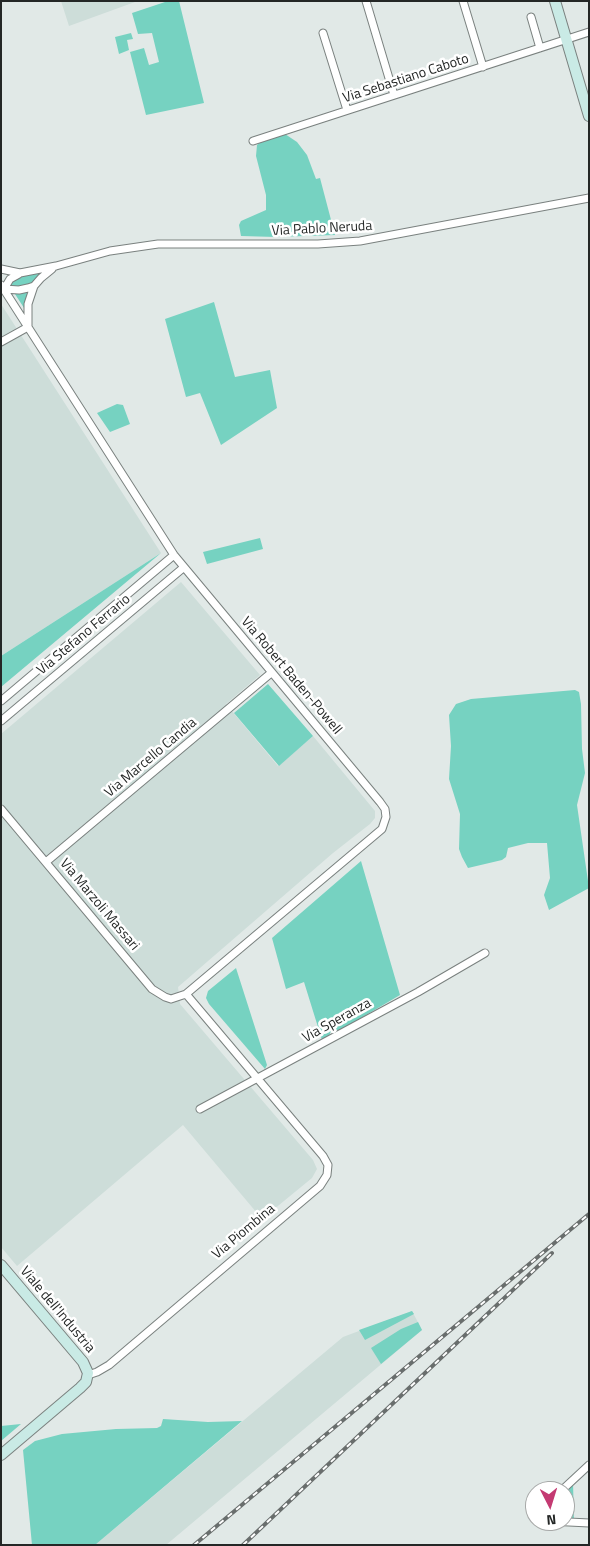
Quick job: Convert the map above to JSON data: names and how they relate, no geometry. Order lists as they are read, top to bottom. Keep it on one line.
{"streets":{"street":["Via Sebastiano Caboto","Via Pablo Neruda","Via Stefano Ferrario","Via Robert Baden-Powell","Via Marcello Candia","Via Marzoli Massari","Via Speranza","Via Piombina","Viale dell'Industria"]},"crossings":[["Via Stefano Ferrario","Via Robert Baden-Powell"],["Via Robert Baden-Powell","Via Marcello Candia"],["Via Robert Baden-Powell","Via Marzoli Massari"],["Via Robert Baden-Powell","Via Piombina"],["Via Marcello Candia","Via Marzoli Massari"],["Via Marzoli Massari","Via Piombina"],["Via Speranza","Via Piombina"],["Via Piombina","Viale dell'Industria"]],"north":"bottom"}
